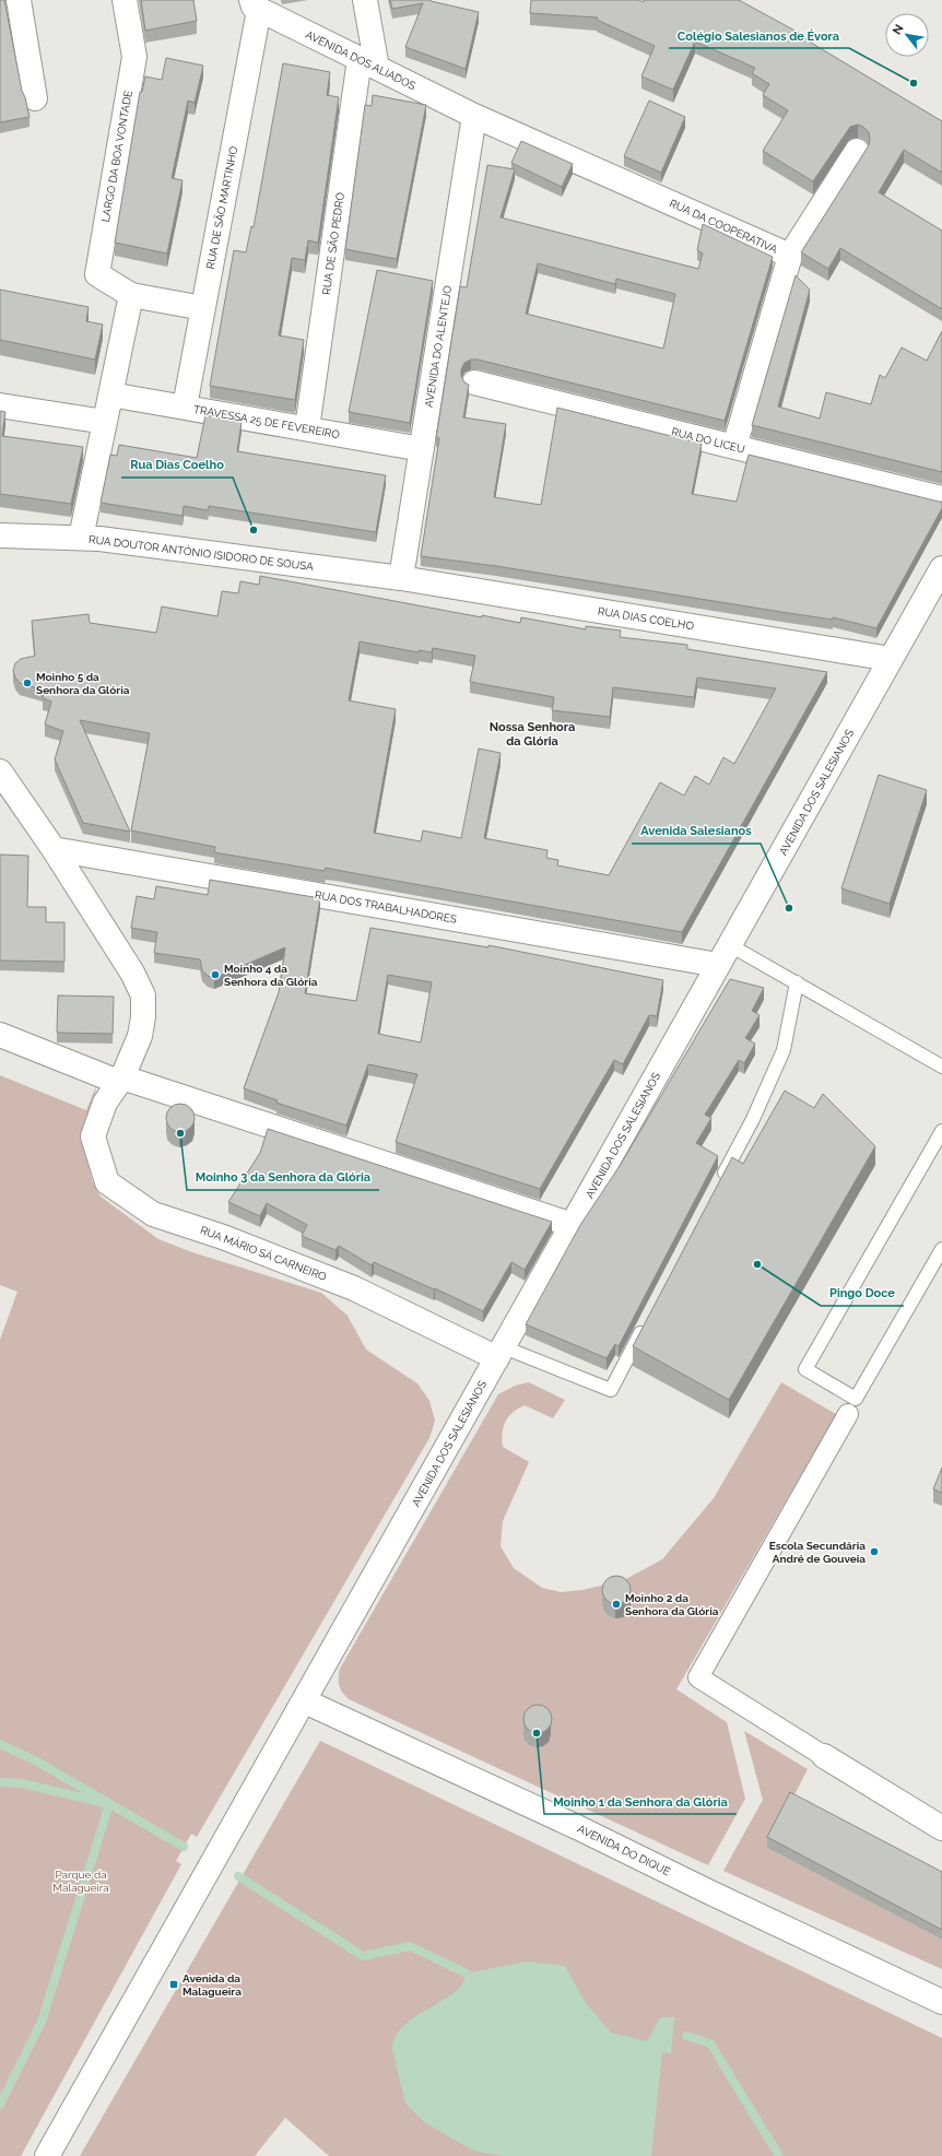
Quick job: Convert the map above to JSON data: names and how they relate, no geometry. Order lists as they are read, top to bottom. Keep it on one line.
{"streets":{"street":["AVENIDA DOS ALIADOS","LARGO DA BOA VONTADE","RUA DE SÃO MARTINHO","RUA DA COOPERATIVA","RUA DE SÃO PEDRO","AVENIDA DO ALENTEJO","TRAVESSA 25 DE FEVEREIRO","RUA DO LICEU","RUA DOUTOR ANTÓNIO ISIDORO DE SOUSA","RUA DIAS COELHO","AVENIDA DOS SALESIANOS","RUA DOS TRABALHADORES","RUA MÁRIO SÁ CARNEIRO","AVENIDA DO DIQUE"]},"crossings":[["AVENIDA DOS ALIADOS","RUA DE SÃO MARTINHO"],["AVENIDA DOS ALIADOS","RUA DA COOPERATIVA"],["AVENIDA DOS ALIADOS","RUA DE SÃO PEDRO"],["AVENIDA DOS ALIADOS","AVENIDA DO ALENTEJO"],["RUA DE SÃO MARTINHO","TRAVESSA 25 DE FEVEREIRO"],["RUA DA COOPERATIVA","AVENIDA DO ALENTEJO"],["RUA DA COOPERATIVA","RUA DO LICEU"],["RUA DE SÃO PEDRO","TRAVESSA 25 DE FEVEREIRO"],["AVENIDA DO ALENTEJO","TRAVESSA 25 DE FEVEREIRO"],["AVENIDA DO ALENTEJO","RUA DOUTOR ANTÓNIO ISIDORO DE SOUSA"],["AVENIDA DO ALENTEJO","RUA DIAS COELHO"],["RUA DOUTOR ANTÓNIO ISIDORO DE SOUSA","RUA DIAS COELHO"],["RUA DIAS COELHO","AVENIDA DOS SALESIANOS"],["AVENIDA DOS SALESIANOS","RUA DOS TRABALHADORES"],["AVENIDA DOS SALESIANOS","RUA MÁRIO SÁ CARNEIRO"],["AVENIDA DOS SALESIANOS","AVENIDA DO DIQUE"],["RUA DOS TRABALHADORES","RUA MÁRIO SÁ CARNEIRO"]],"districts":["Nossa Senhora da Glória"],"parks":["Parque da Malagueira"],"places":{"other":["Colégio Salesianos de Évora","Rua Dias Coelho","Moinho 5 da Senhora da Glória","Avenida Salesianos","Moinho 4 da Senhora da Glória","Moinho 3 da Senhora da Glória","Pingo Doce","Escola Secundária André de Gouveia","Moinho 2 da Senhora da Glória","Moinho 1 da Senhora da Glória"],"transit":["Avenida da Malagueira"]},"north":"top left"}
